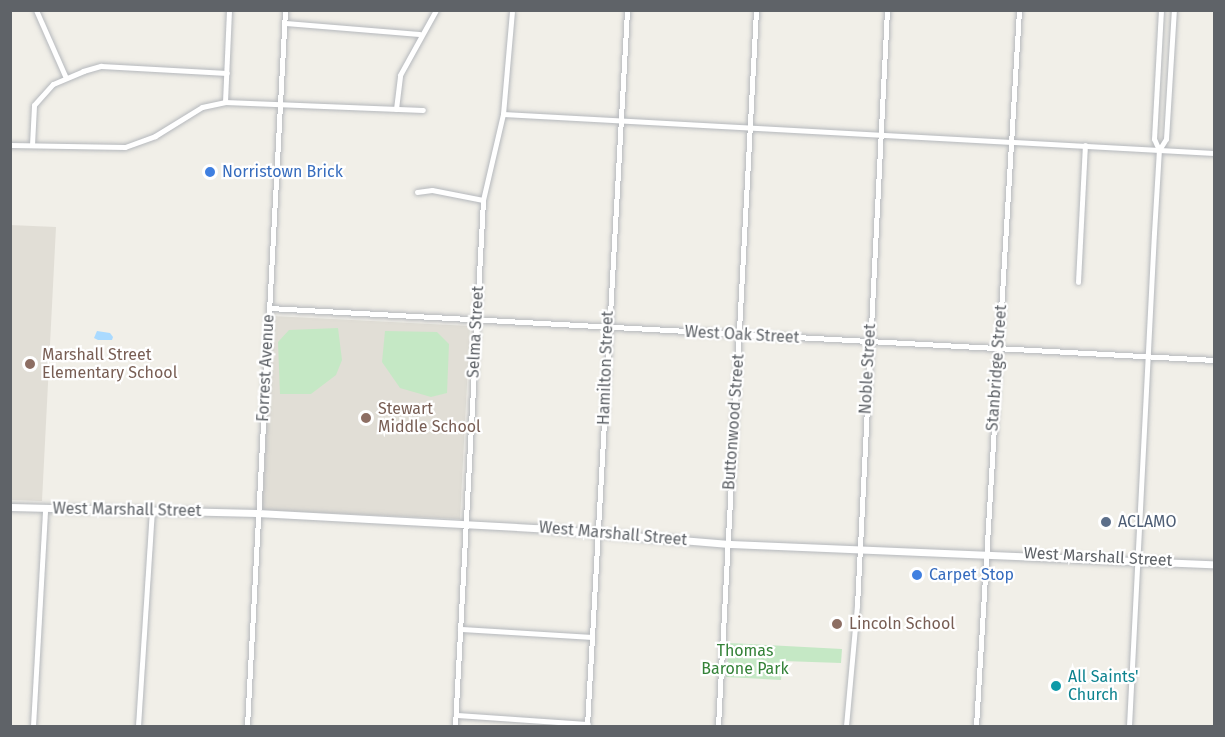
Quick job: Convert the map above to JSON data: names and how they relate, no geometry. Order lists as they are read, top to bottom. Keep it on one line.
{"streets":{"street":["Selma Street","West Oak Street","Forrest Avenue","Hamilton Street","Stanbridge Street","Noble Street","Buttonwood Street","West Marshall Street"]},"crossings":[["Selma Street","West Oak Street"],["Selma Street","West Marshall Street"],["West Oak Street","Forrest Avenue"],["West Oak Street","Hamilton Street"],["West Oak Street","Stanbridge Street"],["West Oak Street","Noble Street"],["West Oak Street","Buttonwood Street"],["Forrest Avenue","West Marshall Street"],["Hamilton Street","West Marshall Street"],["Stanbridge Street","West Marshall Street"],["Noble Street","West Marshall Street"],["Buttonwood Street","West Marshall Street"]],"parks":["Thomas Barone Park"],"places":["Norristown Brick","Marshall Street Elementary School","Stewart Middle School","ACLAMO","Carpet Stop","Lincoln School","All Saints' Church"]}
